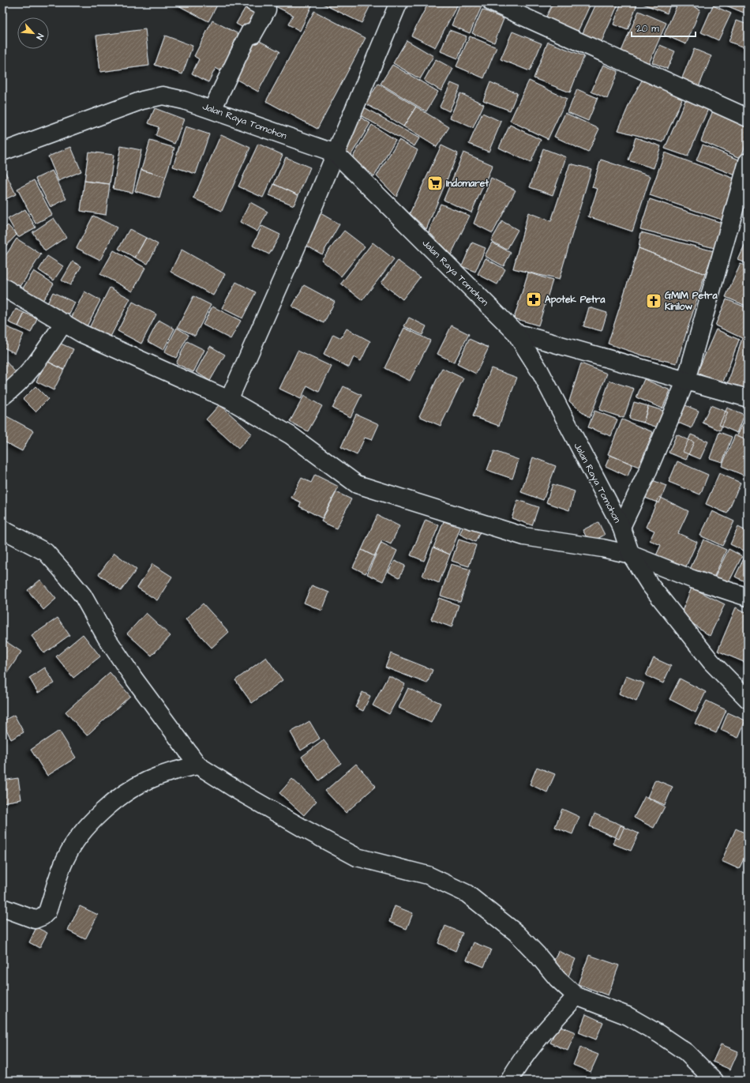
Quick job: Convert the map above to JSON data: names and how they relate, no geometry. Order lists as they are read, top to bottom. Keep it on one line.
{"streets":{"main road":["Jalan Raya Tomohon"]},"places":{"supermarket":["Indomaret"],"pharmacy":["Apotek Petra"],"church":["GMIM Petra Kinilow"]},"scale_bar":"20 m","north":"bottom right"}
